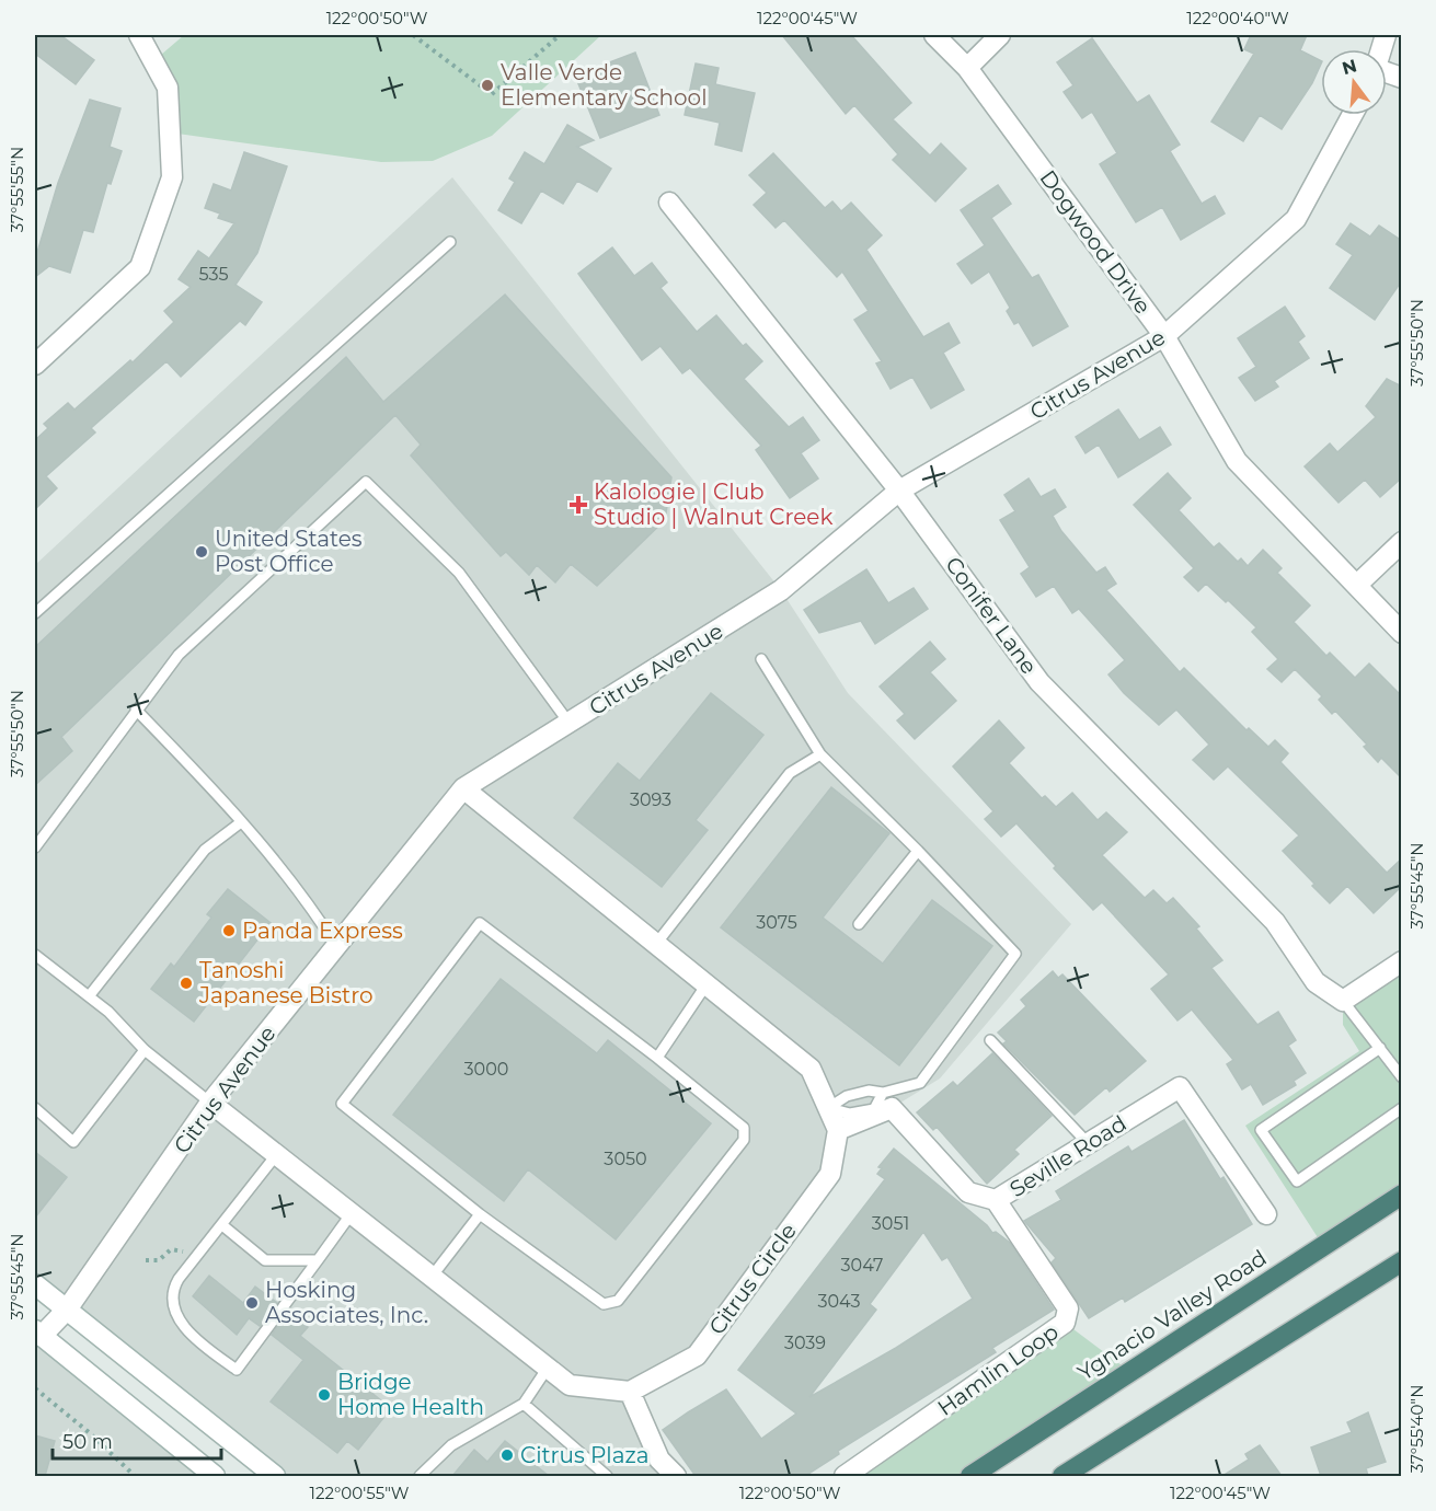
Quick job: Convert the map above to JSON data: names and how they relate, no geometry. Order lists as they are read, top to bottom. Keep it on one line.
{"streets":{"highway":["Ygnacio Valley Road"],"street":["Dogwood Drive","Citrus Avenue","Conifer Lane","Seville Road","Citrus Circle","Hamlin Loop"]},"crossings":[["Dogwood Drive","Citrus Avenue"],["Citrus Avenue","Conifer Lane"],["Seville Road","Citrus Circle"],["Seville Road","Hamlin Loop"]],"places":{"other":["Valle Verde Elementary School","United States Post Office","Panda Express","Tanoshi Japanese Bistro","Hosking Associates, Inc.","Bridge Home Health","Citrus Plaza"],"health":["Kalologie | Club Studio | Walnut Creek"]},"house_numbers":["535","3093","3075","3000","3050","3051","3047","3043","3039"],"scale_bar":"50 m","north":"top","coordinates":["122°00'50\"W","122°00'45\"W","122°00'40\"W","37°55'55\"N","37°55'50\"N","37°55'45\"N","37°55'40\"N","122°00'55\"W"]}
